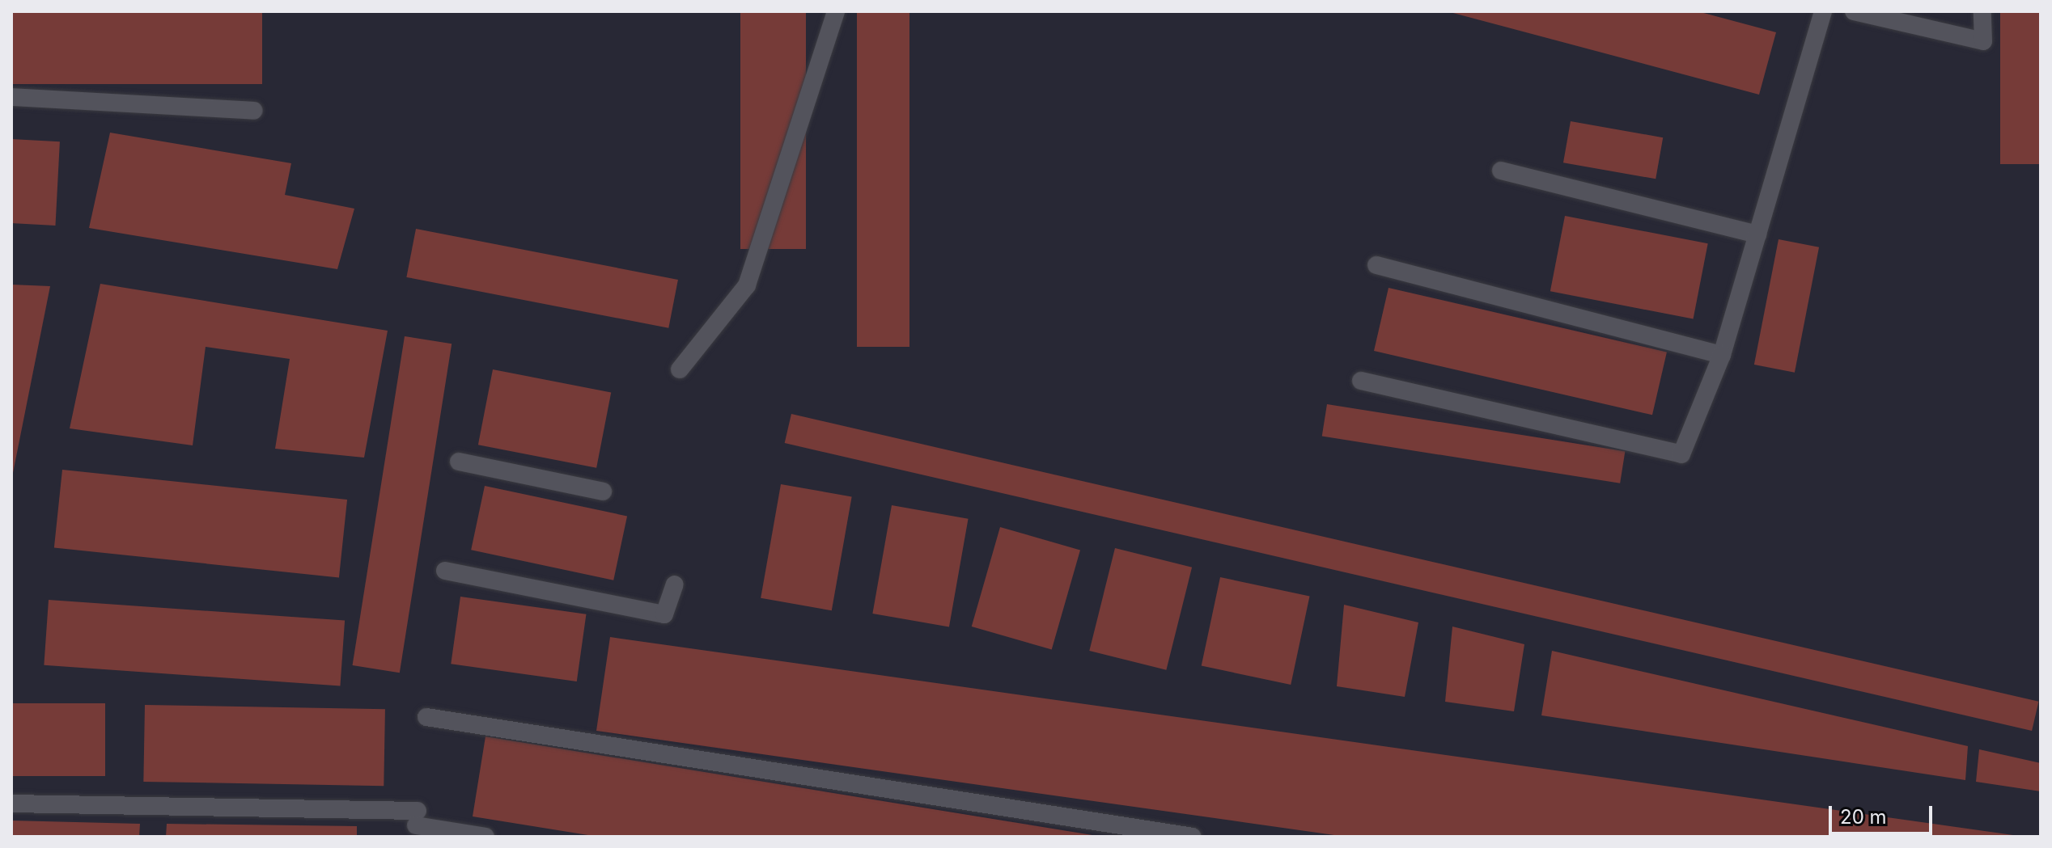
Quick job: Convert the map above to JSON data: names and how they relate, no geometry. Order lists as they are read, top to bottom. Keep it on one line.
{"scale_bar":"20 m"}
